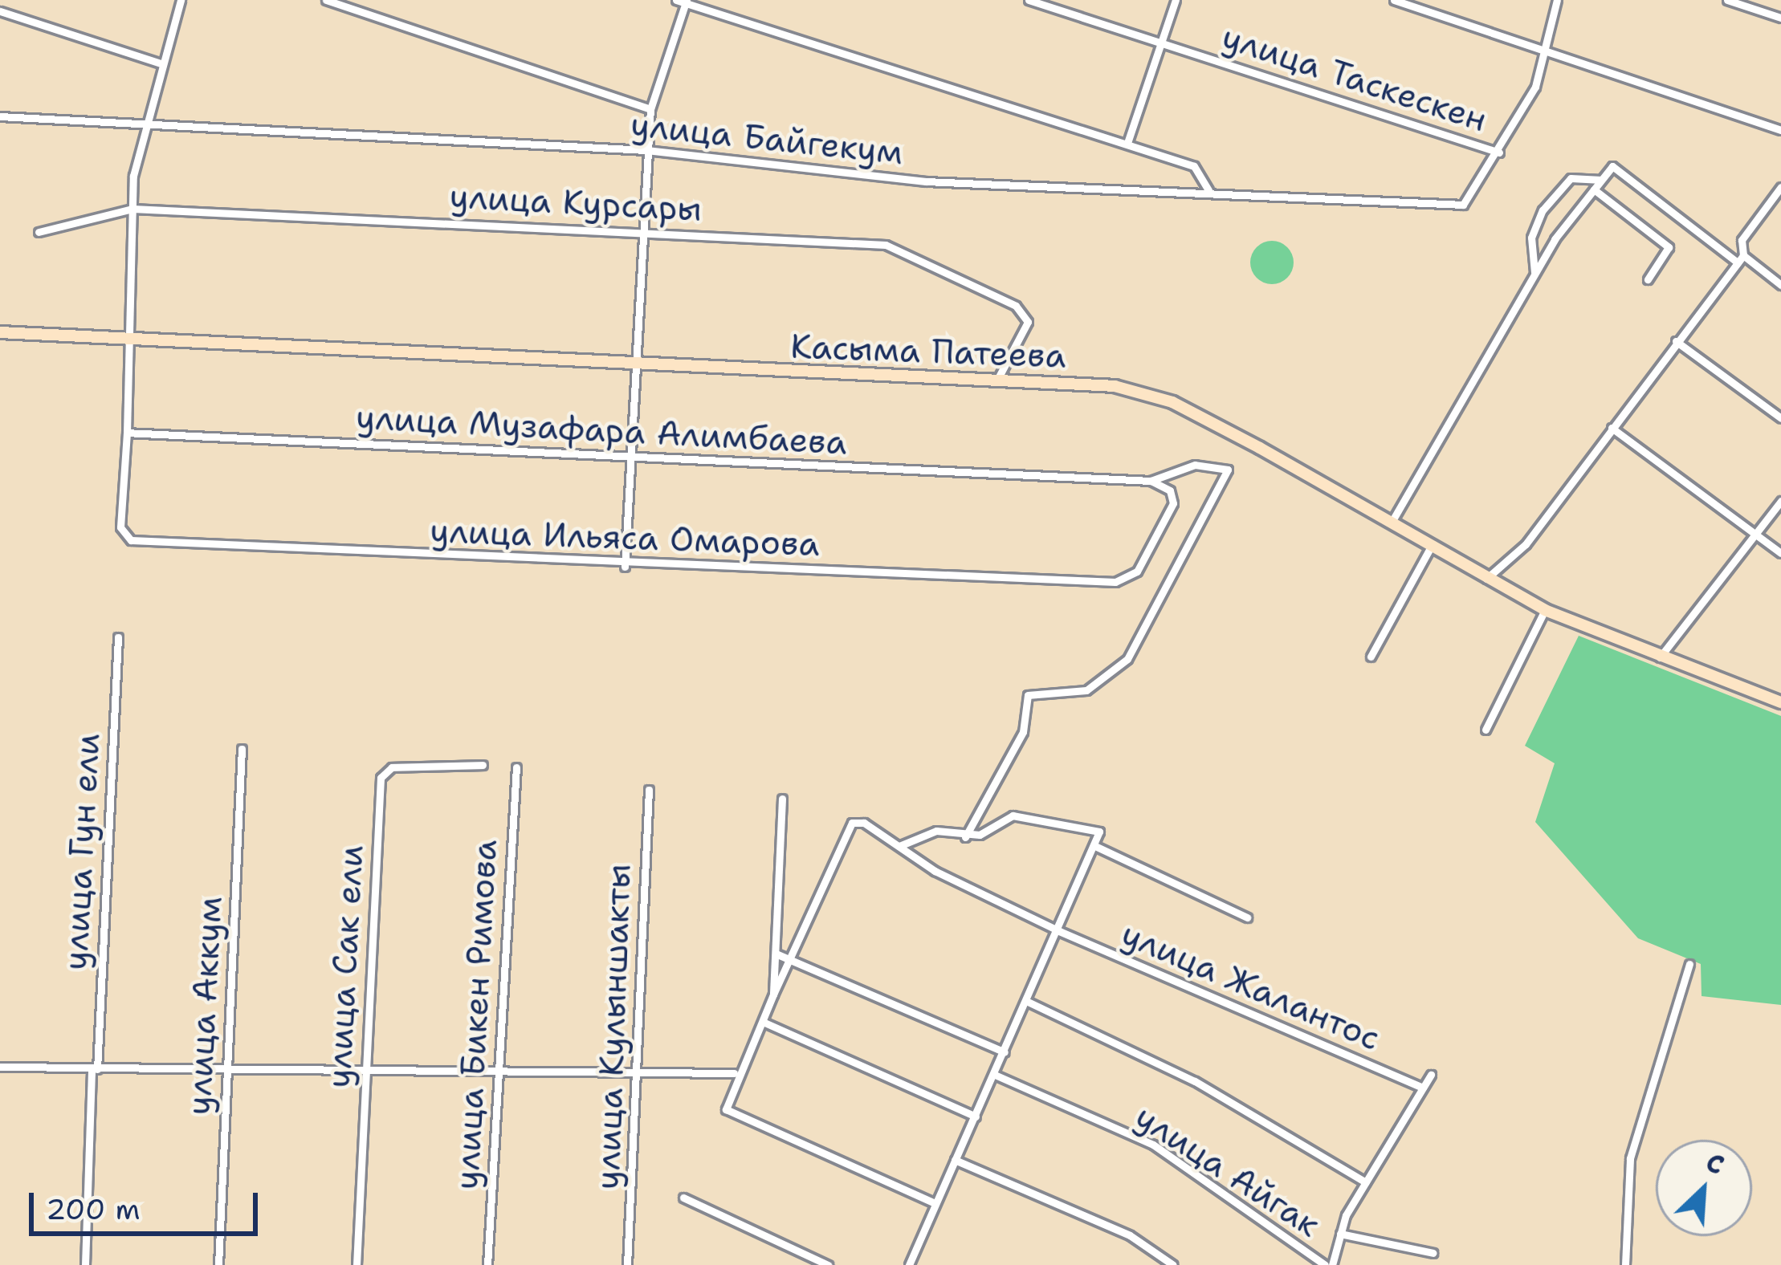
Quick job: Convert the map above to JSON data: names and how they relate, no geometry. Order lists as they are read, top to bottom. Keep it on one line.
{"streets":{"main road":["Касыма Патеева"],"street":["улица Таскескен","улица Байгекум","улица Курсары","улица Музафара Алимбаева","улица Ильяса Омарова","улица Гун ели","улица Сак ели","улица Жалантос","улица Аккум","улица Бикен Римова","улица Кулыншакты","улица Айгак"]},"crossings":[["улица Таскескен","улица Байгекум"],["улица Курсары","Касыма Патеева"],["улица Музафара Алимбаева","улица Ильяса Омарова"]],"scale_bar":"200 m","north":"top right"}
